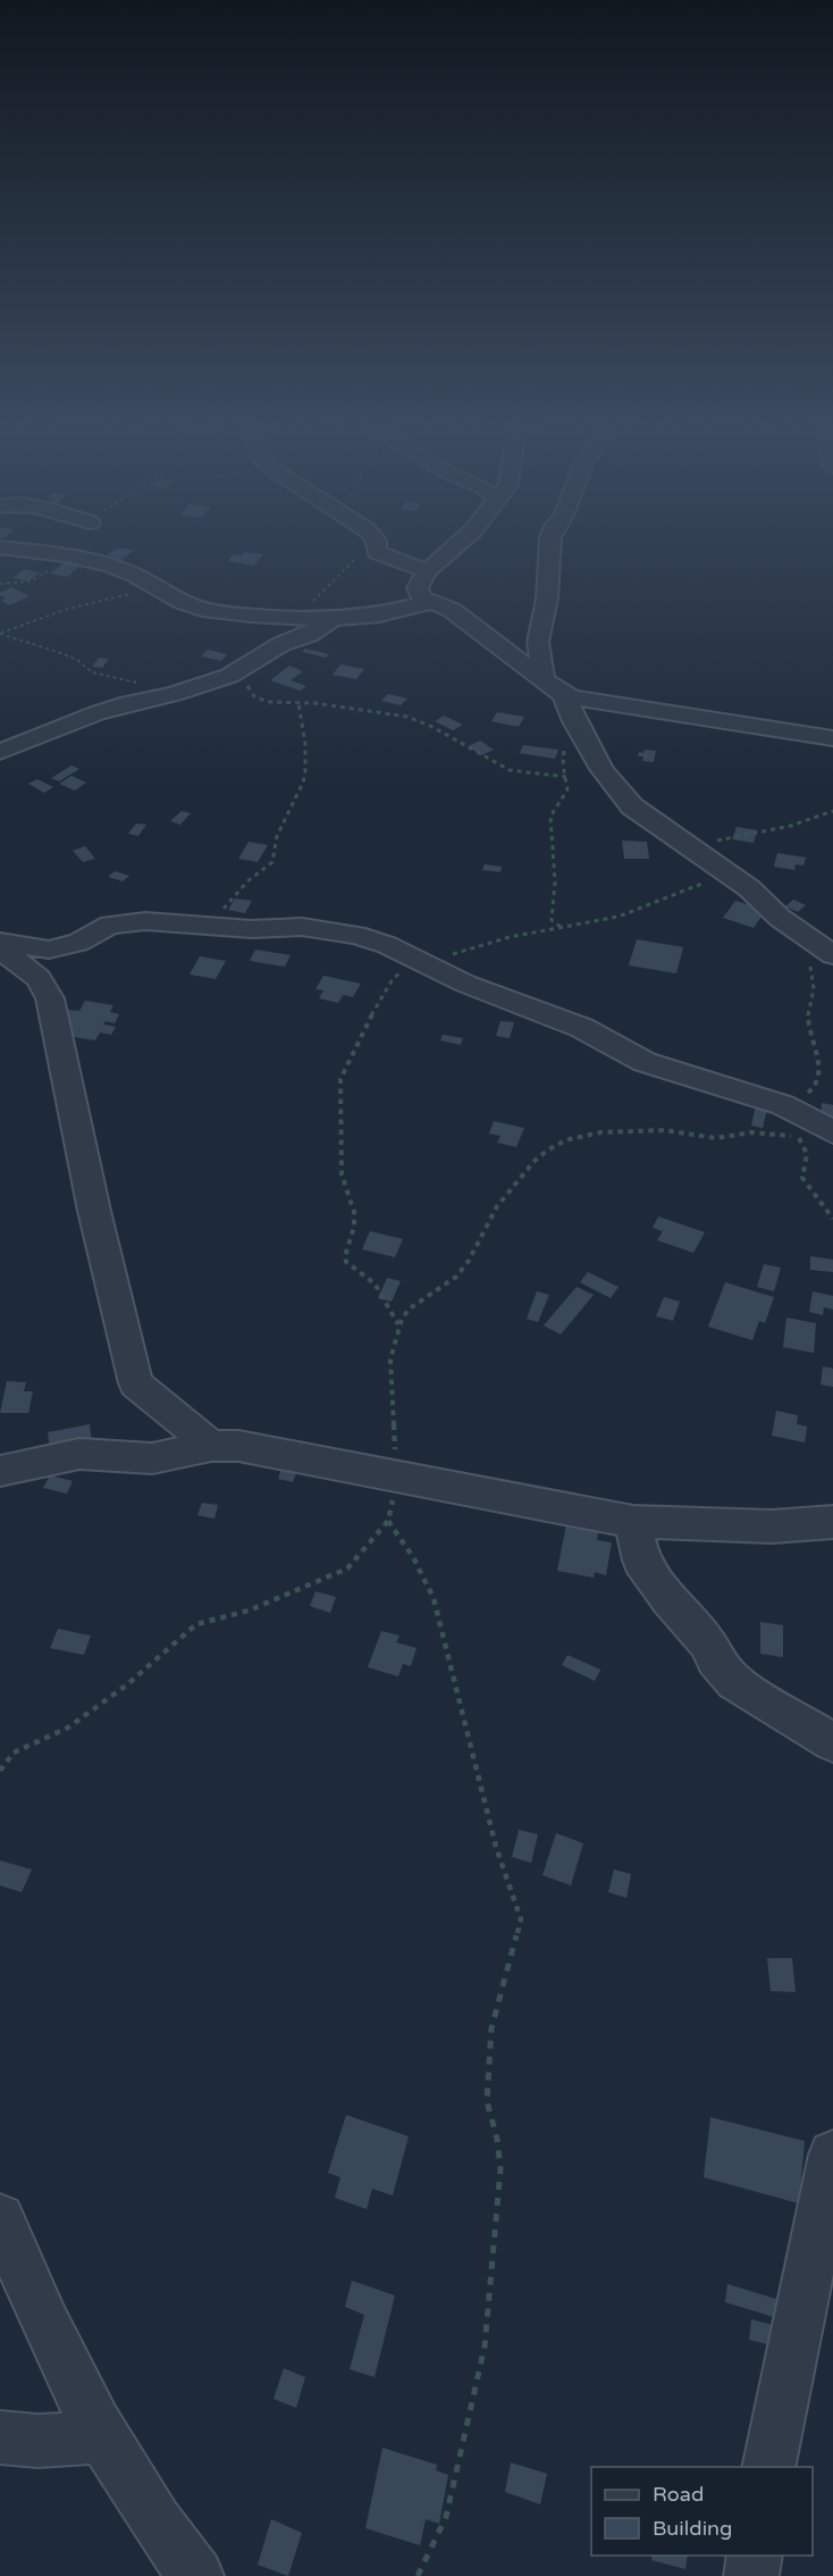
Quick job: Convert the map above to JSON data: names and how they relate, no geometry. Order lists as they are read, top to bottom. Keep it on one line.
{"legend":["Road","Building"]}
